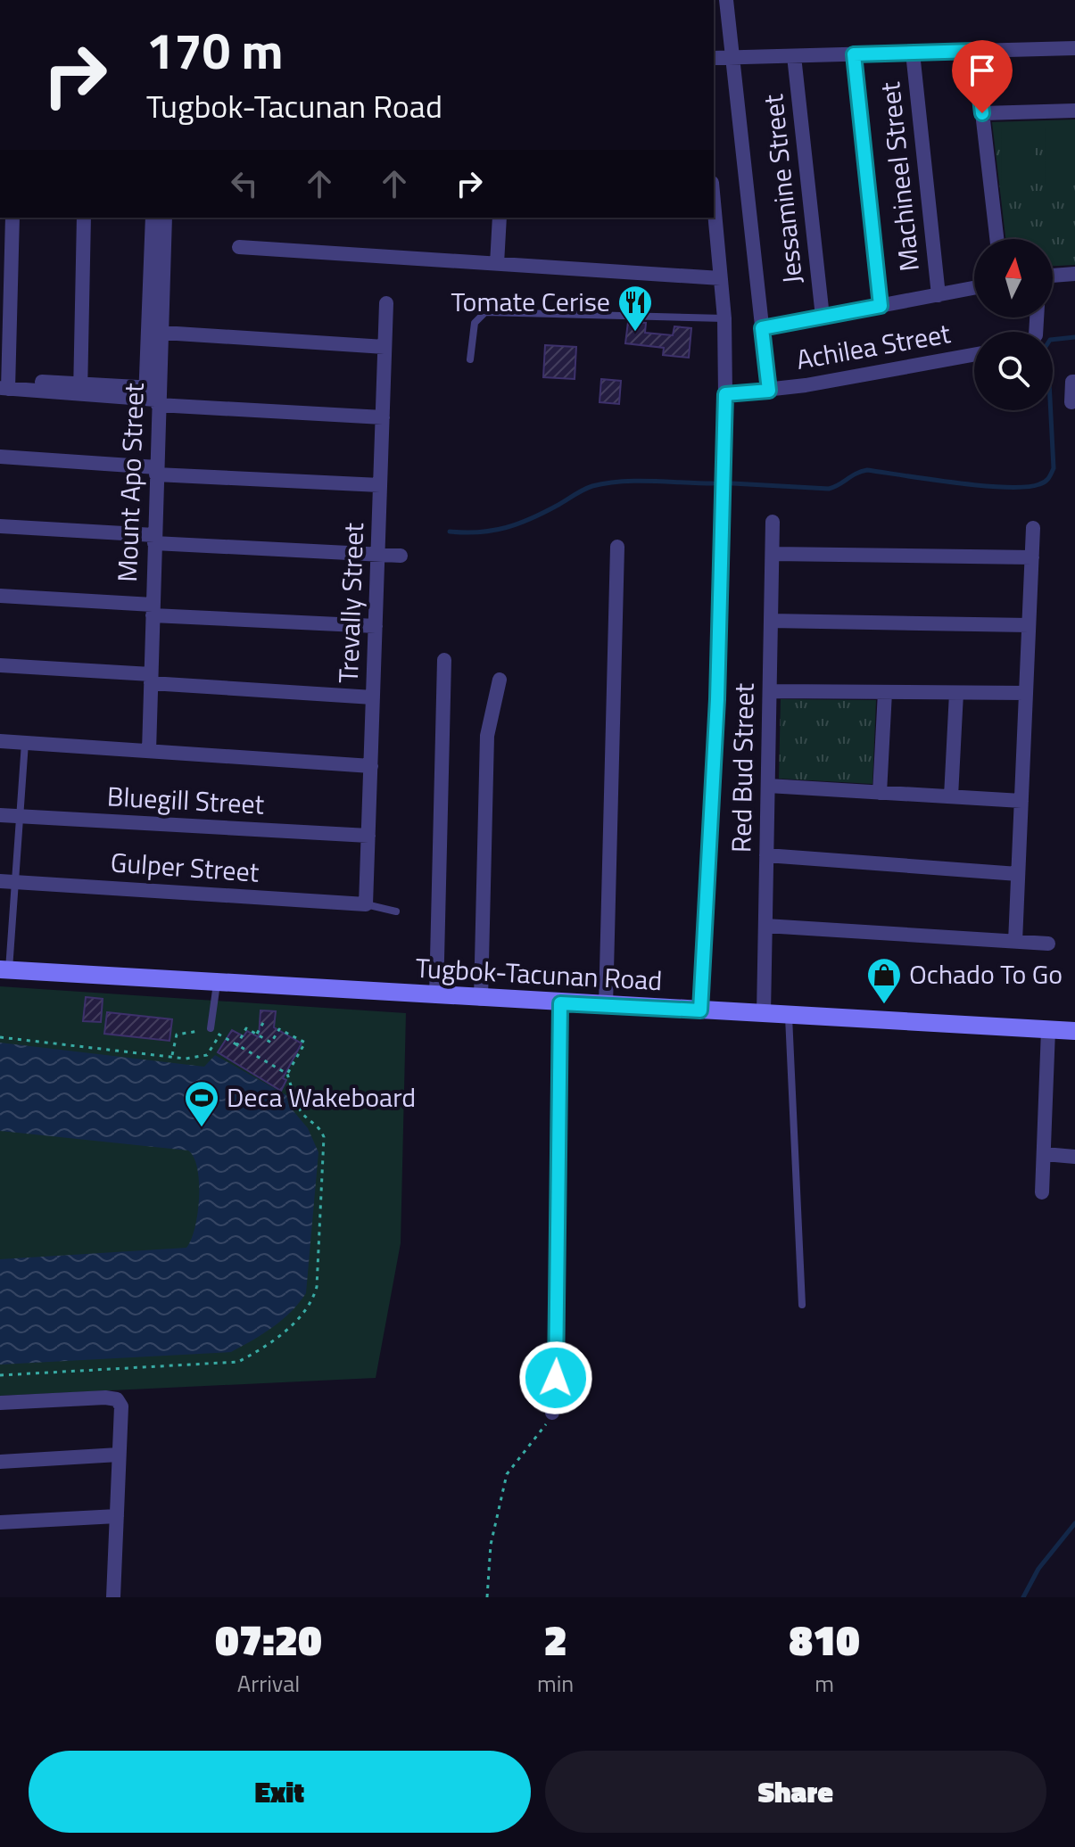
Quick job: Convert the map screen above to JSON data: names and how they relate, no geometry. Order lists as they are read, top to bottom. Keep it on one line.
{"streets":{"street":["Machineel Street","Jessamine Street","Achilea Street","Mount Apo Street","Trevally Street","Red Bud Street","Bluegill Street","Gulper Street","Tugbok-Tacunan Road"]},"crossings":[["Trevally Street","Bluegill Street"],["Trevally Street","Gulper Street"],["Red Bud Street","Tugbok-Tacunan Road"]],"places":{"restaurant":["Tomate Cerise"],"shop":["Ochado To Go"],"sports":["Deca Wakeboard"]},"north":"top","page":{"turn":["170 m","Tugbok-Tacunan Road"],"eta":["07:20","Arrival","2","min","810","m"],"buttons":["Exit","Share"]}}
